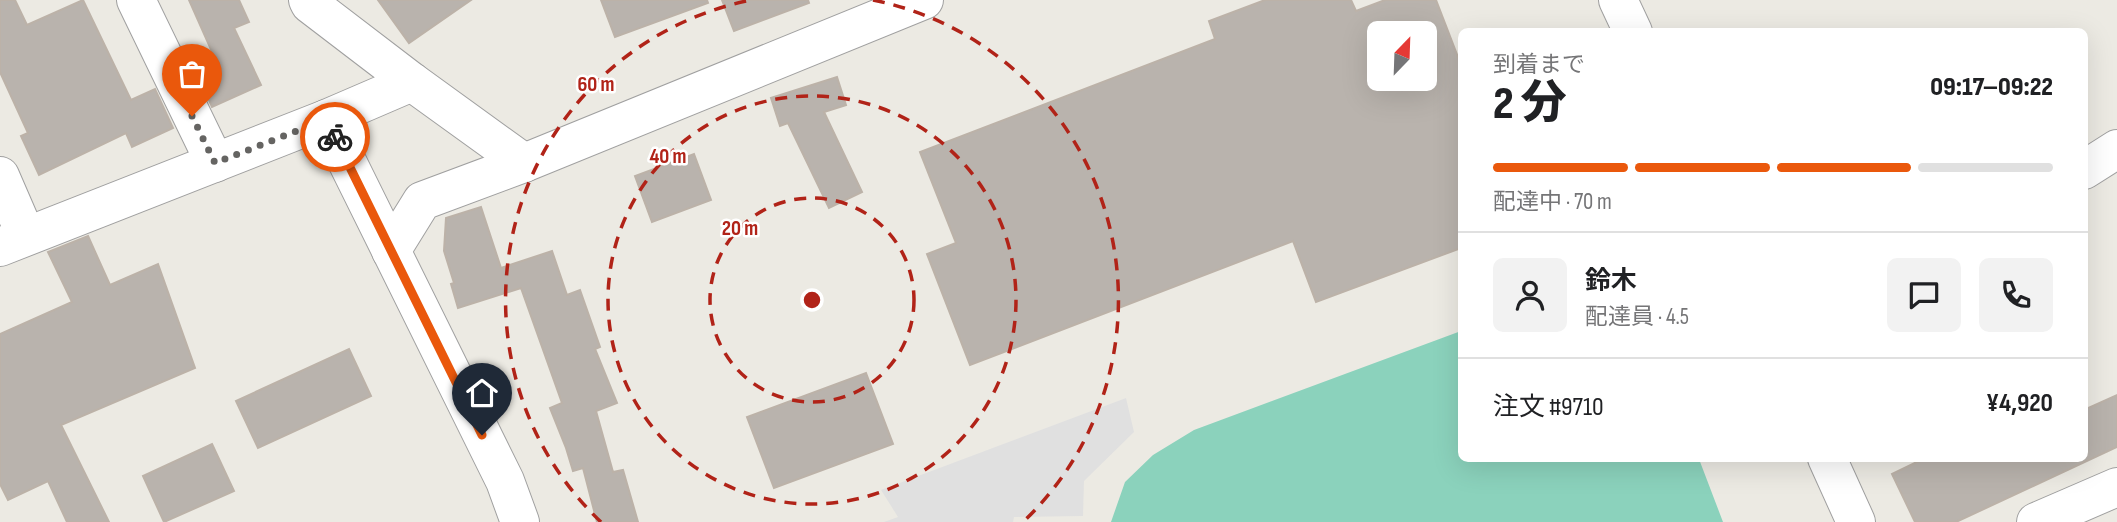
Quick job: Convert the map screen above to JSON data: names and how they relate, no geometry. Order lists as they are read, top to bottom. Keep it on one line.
{"north":"top right","page":{"heading":["2 分","到着まで","09:17–09:22"],"panel":["鈴木","配達員 · 4.5","注文 #9710","¥4,920"],"bar":"配達中 · 70 m"},"rings":["60 m","40 m","20 m"]}
